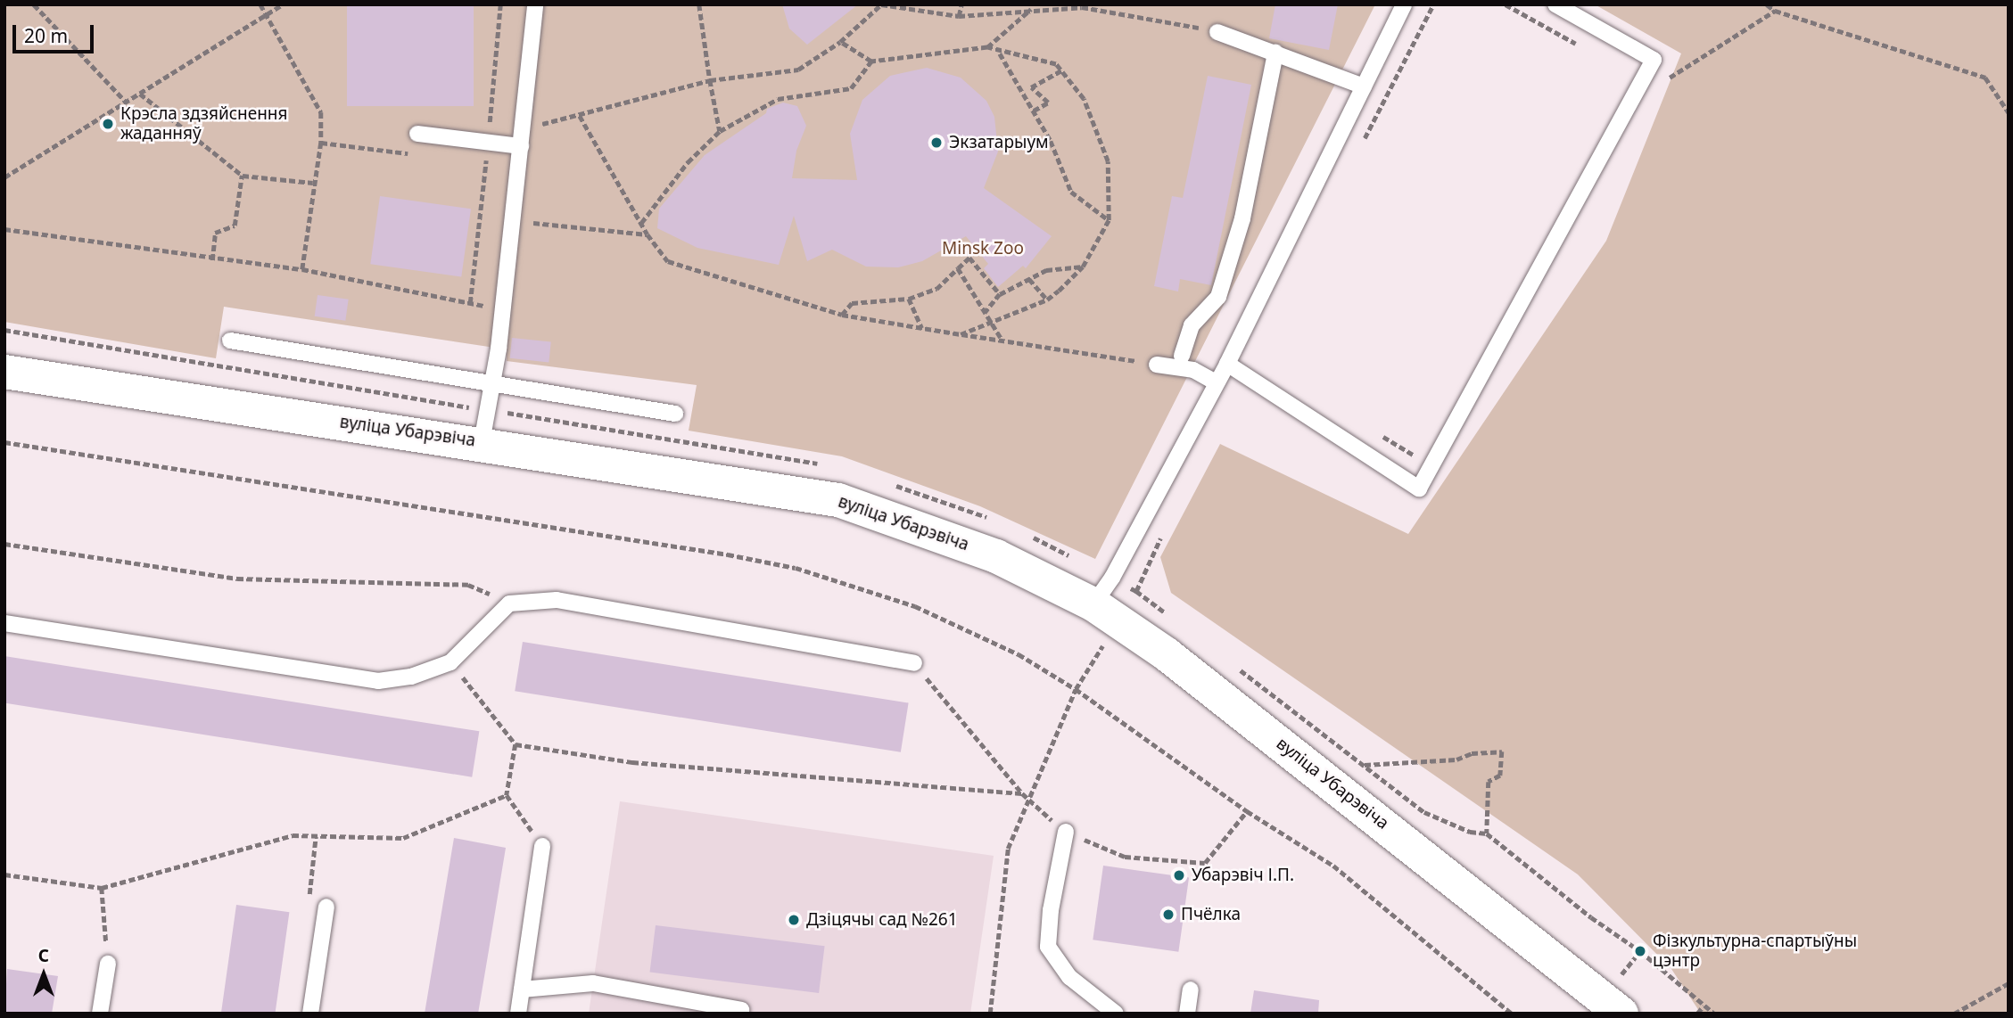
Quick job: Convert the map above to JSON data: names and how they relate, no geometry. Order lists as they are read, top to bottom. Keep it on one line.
{"streets":{"main road":["вуліца Убарэвіча"]},"parks":["Minsk Zoo"],"places":["Крэсла здзяйснення жаданняў","Экзатарыум","Убарэвіч І.П.","Пчёлка","Дзіцячы сад №261","Фізкультурна-спартыўны цэнтр"],"scale_bar":"20 m","north":"top"}
